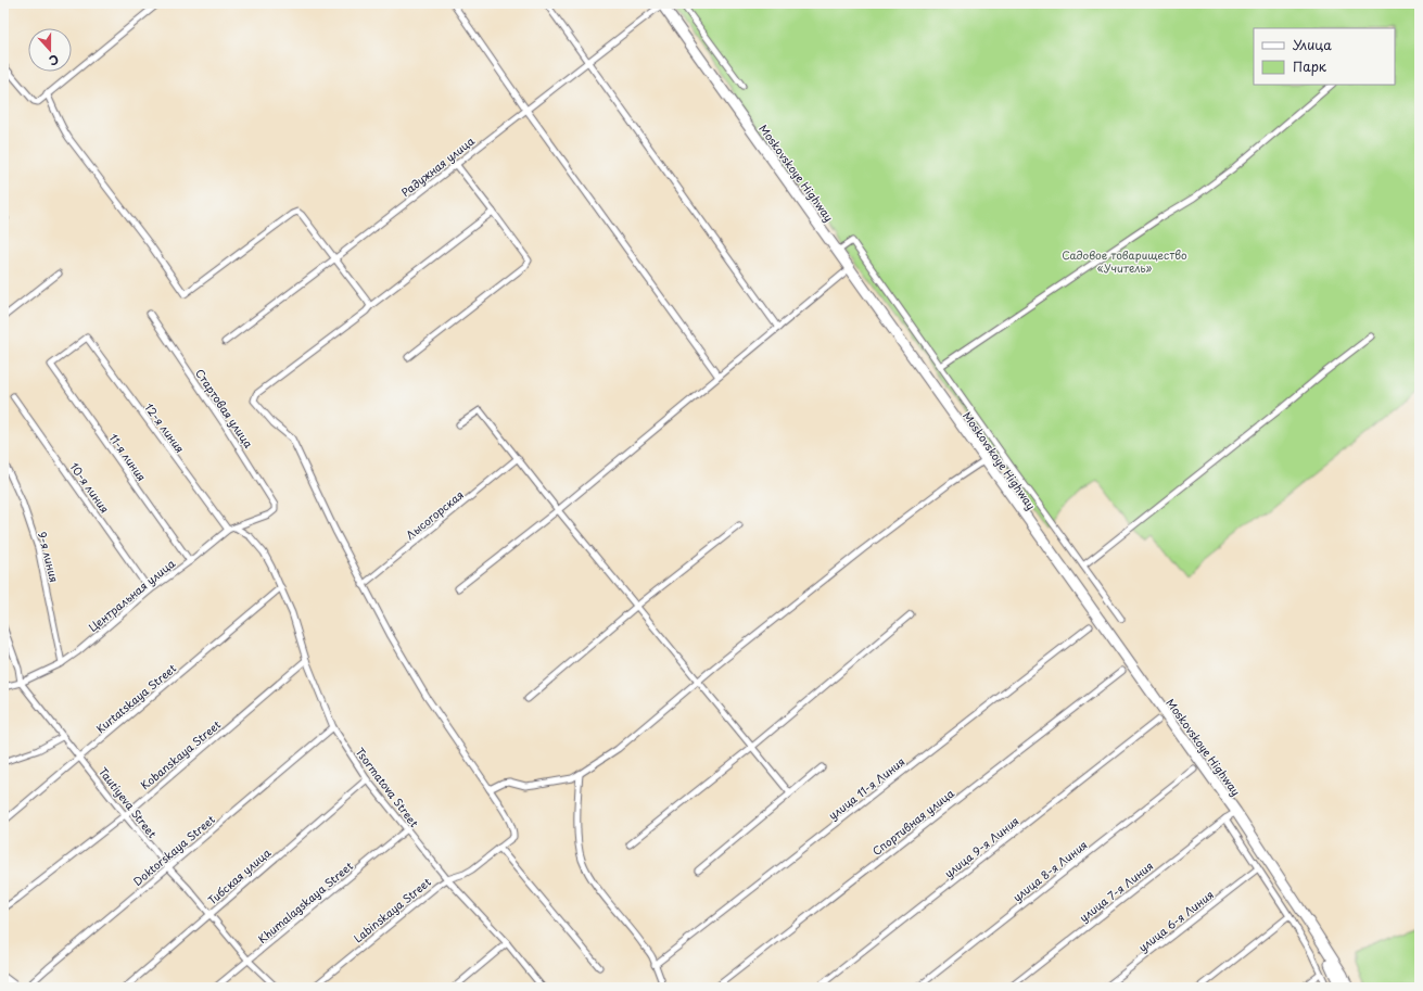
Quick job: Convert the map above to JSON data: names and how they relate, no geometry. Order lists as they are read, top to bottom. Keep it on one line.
{"streets":{"highway":["Moskovskoye Highway"],"street":["Радужная улица","Стартовая улица","12-я линия","11-я линия","10-я линия","Лысогорская","9-я линия","Центральная улица","Kurtatskaya Street","Kobanskaya Street","Tsormatova Street","улица 11-я Линия","Tautiyeva Street","Спортивная улица","улица 9-я Линия","Doktorskaya Street","улица 8-я Линия","Тибская улица","улица 7-я Линия","Khumalagskaya Street","Labinskaya Street","улица 6-я Линия"]},"crossings":[["Радужная улица","Moskovskoye Highway"],["Moskovskoye Highway","улица 7-я Линия"],["Стартовая улица","Центральная улица"],["12-я линия","11-я линия"],["12-я линия","Центральная улица"],["11-я линия","Центральная улица"],["10-я линия","Центральная улица"],["9-я линия","Центральная улица"],["Центральная улица","Tsormatova Street"],["Центральная улица","Tautiyeva Street"],["Kurtatskaya Street","Tsormatova Street"],["Kurtatskaya Street","Tautiyeva Street"],["Kobanskaya Street","Tsormatova Street"],["Kobanskaya Street","Tautiyeva Street"],["Tsormatova Street","Doktorskaya Street"],["Tsormatova Street","Тибская улица"],["Tsormatova Street","Khumalagskaya Street"],["Tsormatova Street","Labinskaya Street"],["Tautiyeva Street","Doktorskaya Street"],["Tautiyeva Street","Тибская улица"],["Tautiyeva Street","Khumalagskaya Street"]],"parks":["Садовое товарищество «Учитель»"],"legend":["Улица","Парк"],"north":"bottom"}
